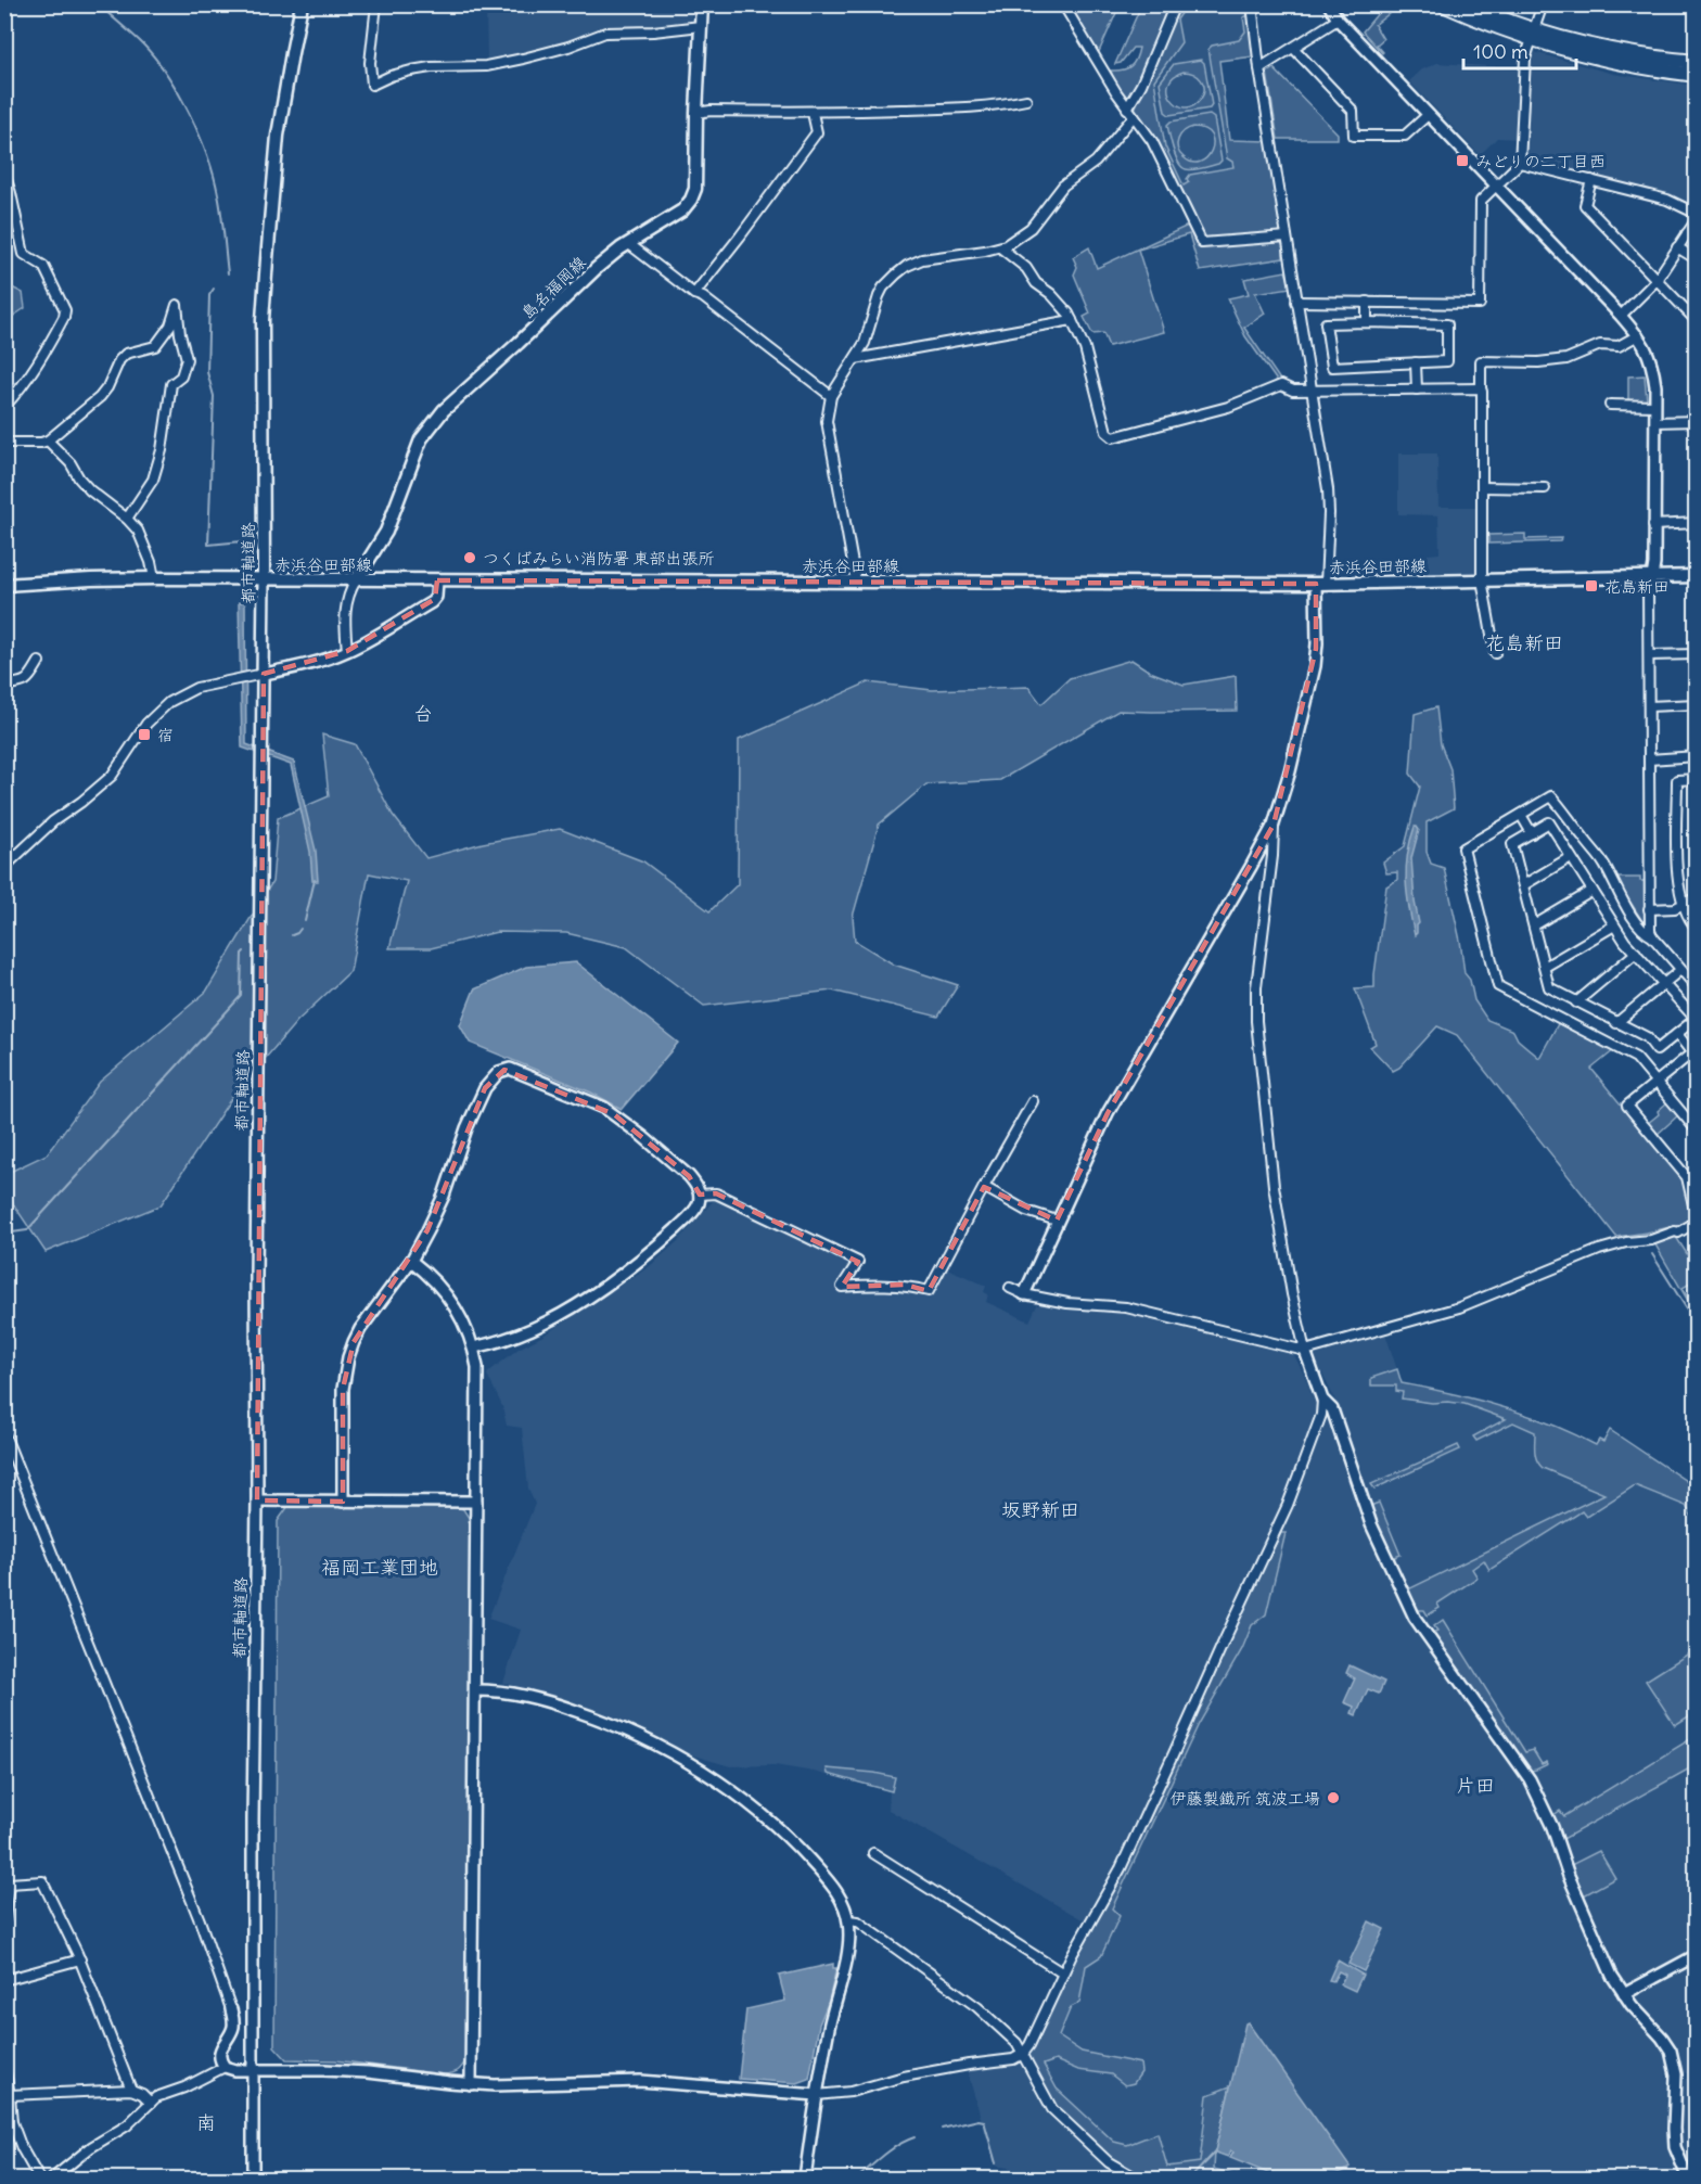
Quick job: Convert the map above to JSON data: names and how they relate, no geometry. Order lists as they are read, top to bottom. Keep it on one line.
{"streets":{"main road":["島名福岡線","都市軸道路","赤浜谷田部線"]},"crossings":[["島名福岡線","赤浜谷田部線"],["都市軸道路","赤浜谷田部線"]],"districts":["花島新田","台","坂野新田","福岡工業団地","片田","南"],"places":{"transit":["みどりの二丁目西","花島新田","宿"],"other":["つくばみらい消防署 東部出張所","伊藤製鐵所 筑波工場"]},"scale_bar":"100 m"}
